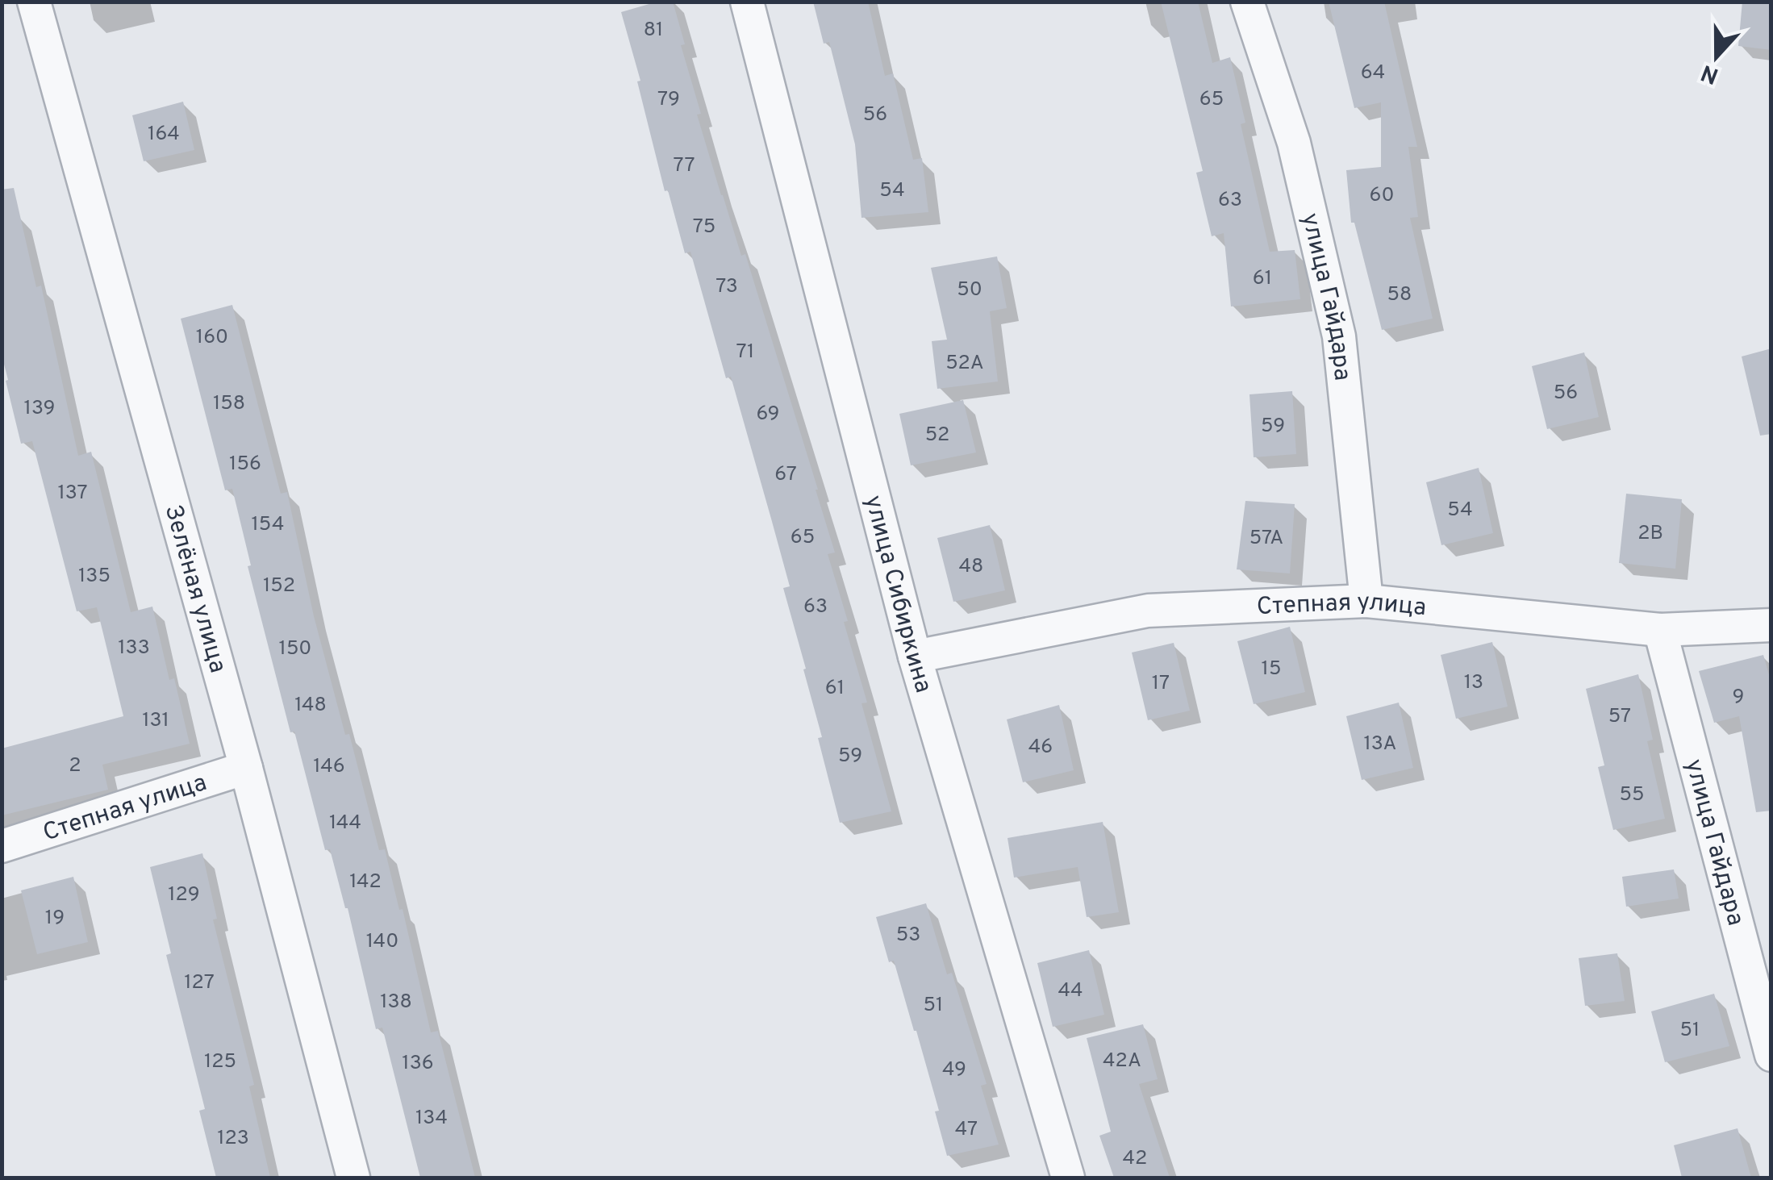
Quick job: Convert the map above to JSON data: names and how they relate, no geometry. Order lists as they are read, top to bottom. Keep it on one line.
{"streets":{"street":["улица Гайдара","Зелёная улица","улица Сибиркина","Степная улица"]},"crossings":[["улица Гайдара","Степная улица"],["Зелёная улица","Степная улица"],["улица Сибиркина","Степная улица"]],"house_numbers":["81","64","79","65","56","164","77","54","60","63","75","61","73","50","58","160","71","52А","56","158","139","69","59","52","156","67","137","54","154","2В","65","57А","48","135","152","63","133","150","15","13","17","61","9","148","57","131","13А","46","59","2","146","55","144","142","129","19","53","140","127","44","138","51","51","42А","125","136","49","134","47","123","42"],"north":"bottom"}
